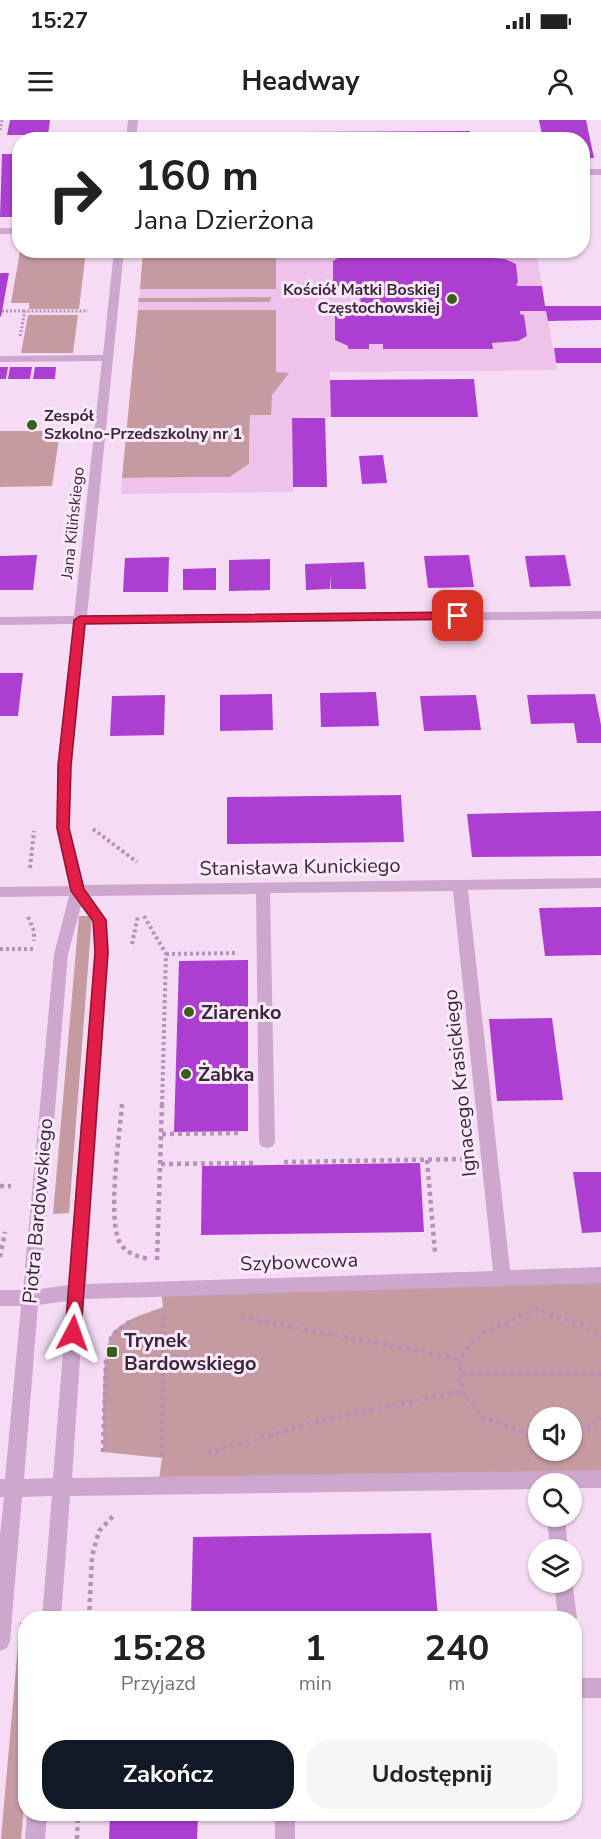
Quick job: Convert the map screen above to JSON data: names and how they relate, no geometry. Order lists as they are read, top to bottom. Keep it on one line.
{"streets":{"street":["Jana Kilińskiego","Stanisława Kunickiego","Ignacego Krasickiego","Piotra Bardowskiego","Szybowcowa"]},"crossings":[["Jana Kilińskiego","Piotra Bardowskiego"],["Stanisława Kunickiego","Ignacego Krasickiego"],["Stanisława Kunickiego","Piotra Bardowskiego"],["Ignacego Krasickiego","Szybowcowa"],["Piotra Bardowskiego","Szybowcowa"]],"places":{"other":["Kościół Matki Boskiej Częstochowskiej","Zespół Szkolno-Przedszkolny nr 1","Ziarenko","Żabka"],"transit":["Trynek Bardowskiego"]},"page":{"status":"15:27","header":"Headway","turn":["160 m","Jana Dzierżona"],"eta":["15:28","Przyjazd","1","min","240","m"],"buttons":["Zakończ","Udostępnij"]}}
